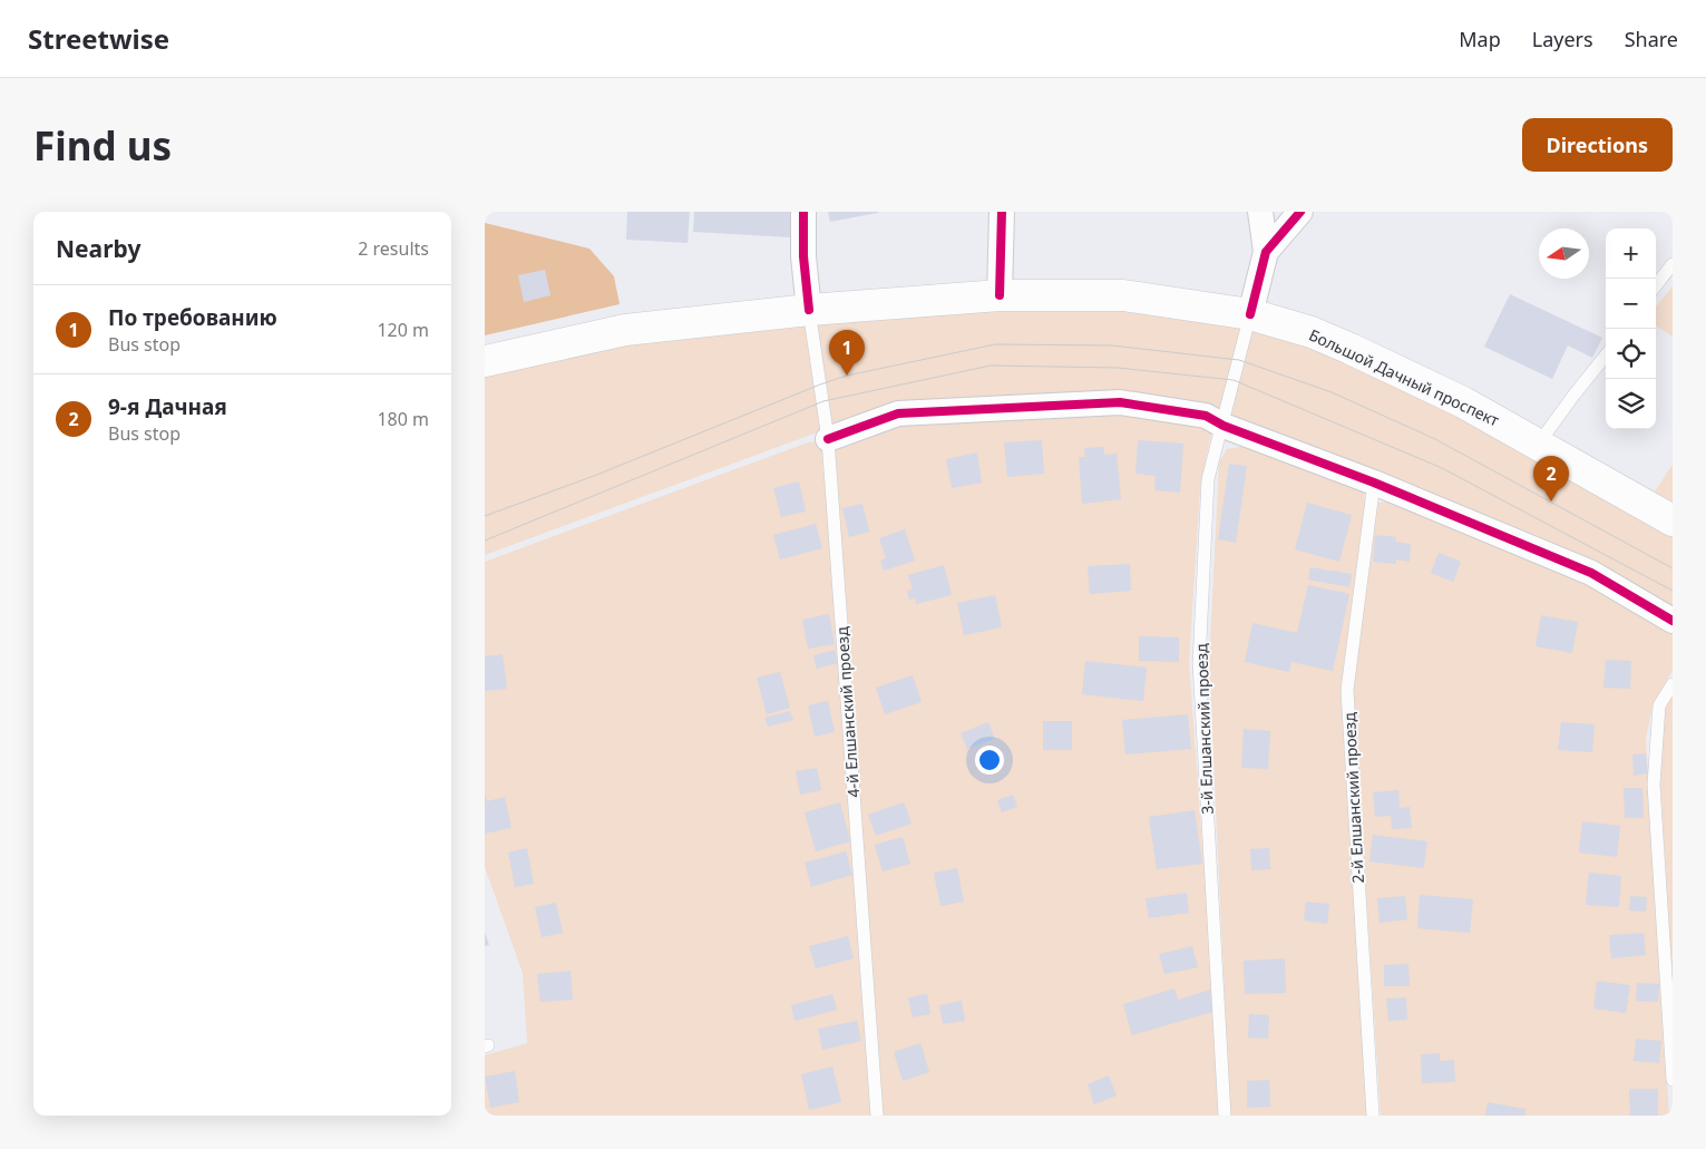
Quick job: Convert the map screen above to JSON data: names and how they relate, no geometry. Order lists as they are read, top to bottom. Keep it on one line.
{"streets":{"main road":["Большой Дачный проспект"],"lane":["4-й Елшанский проезд","3-й Елшанский проезд","2-й Елшанский проезд"]},"crossings":[["Большой Дачный проспект","4-й Елшанский проезд"],["Большой Дачный проспект","3-й Елшанский проезд"]],"north":"left","page":{"header":"Streetwise","nav":["Map","Layers","Share"],"buttons":"Directions","title":"Find us","heading":["Nearby","2 results"],"map_buttons":["+","−"],"list":[{"mark":"1","name":"По требованию","note":"Bus stop","value":"120 m"},{"mark":"2","name":"9-я Дачная","note":"Bus stop","value":"180 m"}],"pins":["1","2"]}}
